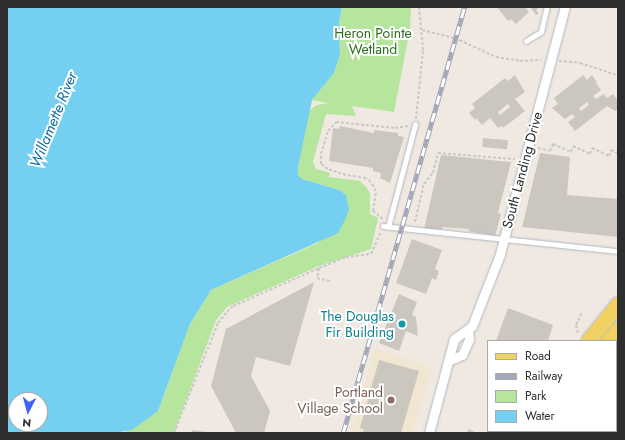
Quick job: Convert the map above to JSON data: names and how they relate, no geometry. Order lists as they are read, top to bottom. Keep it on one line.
{"streets":{"street":["South Landing Drive"]},"water":["Willamette River"],"parks":["Heron Pointe Wetland"],"places":["The Douglas Fir Building","Portland Village School"],"legend":["Road","Railway","Park","Water"],"north":"bottom"}
